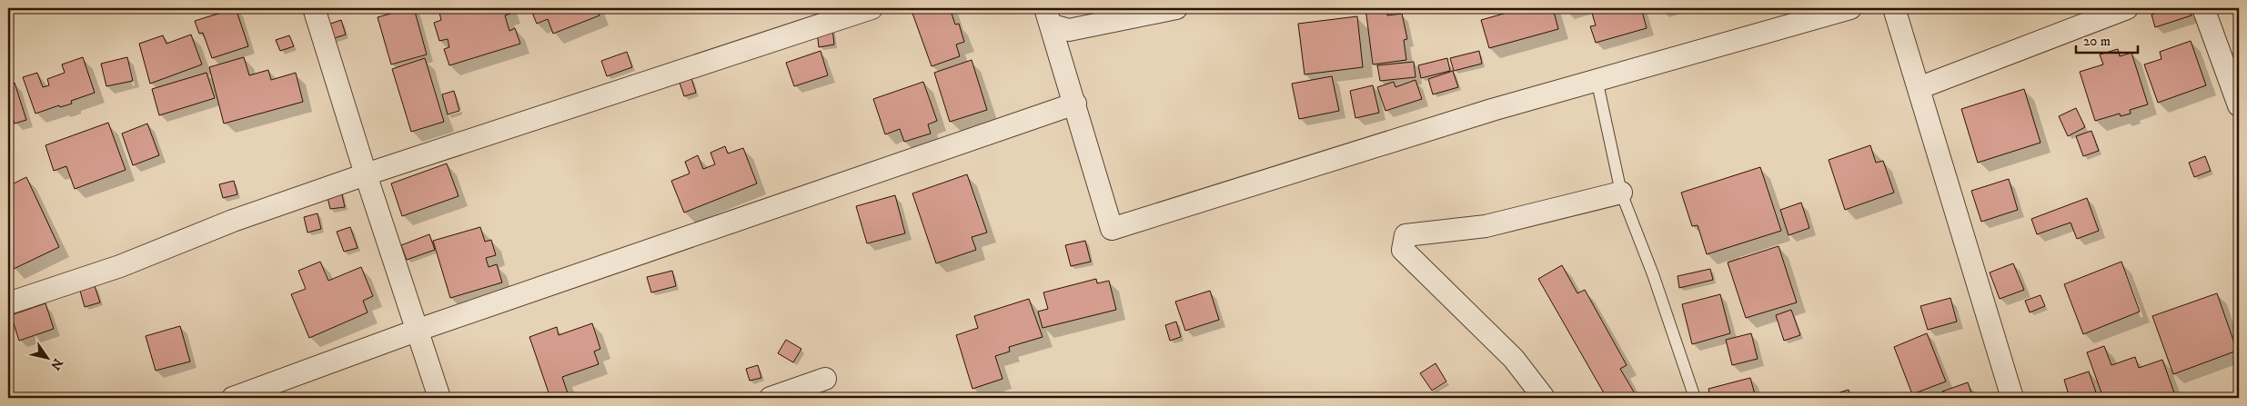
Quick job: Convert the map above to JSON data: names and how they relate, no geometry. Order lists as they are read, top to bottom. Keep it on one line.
{"scale_bar":"20 m","north":"bottom right"}
